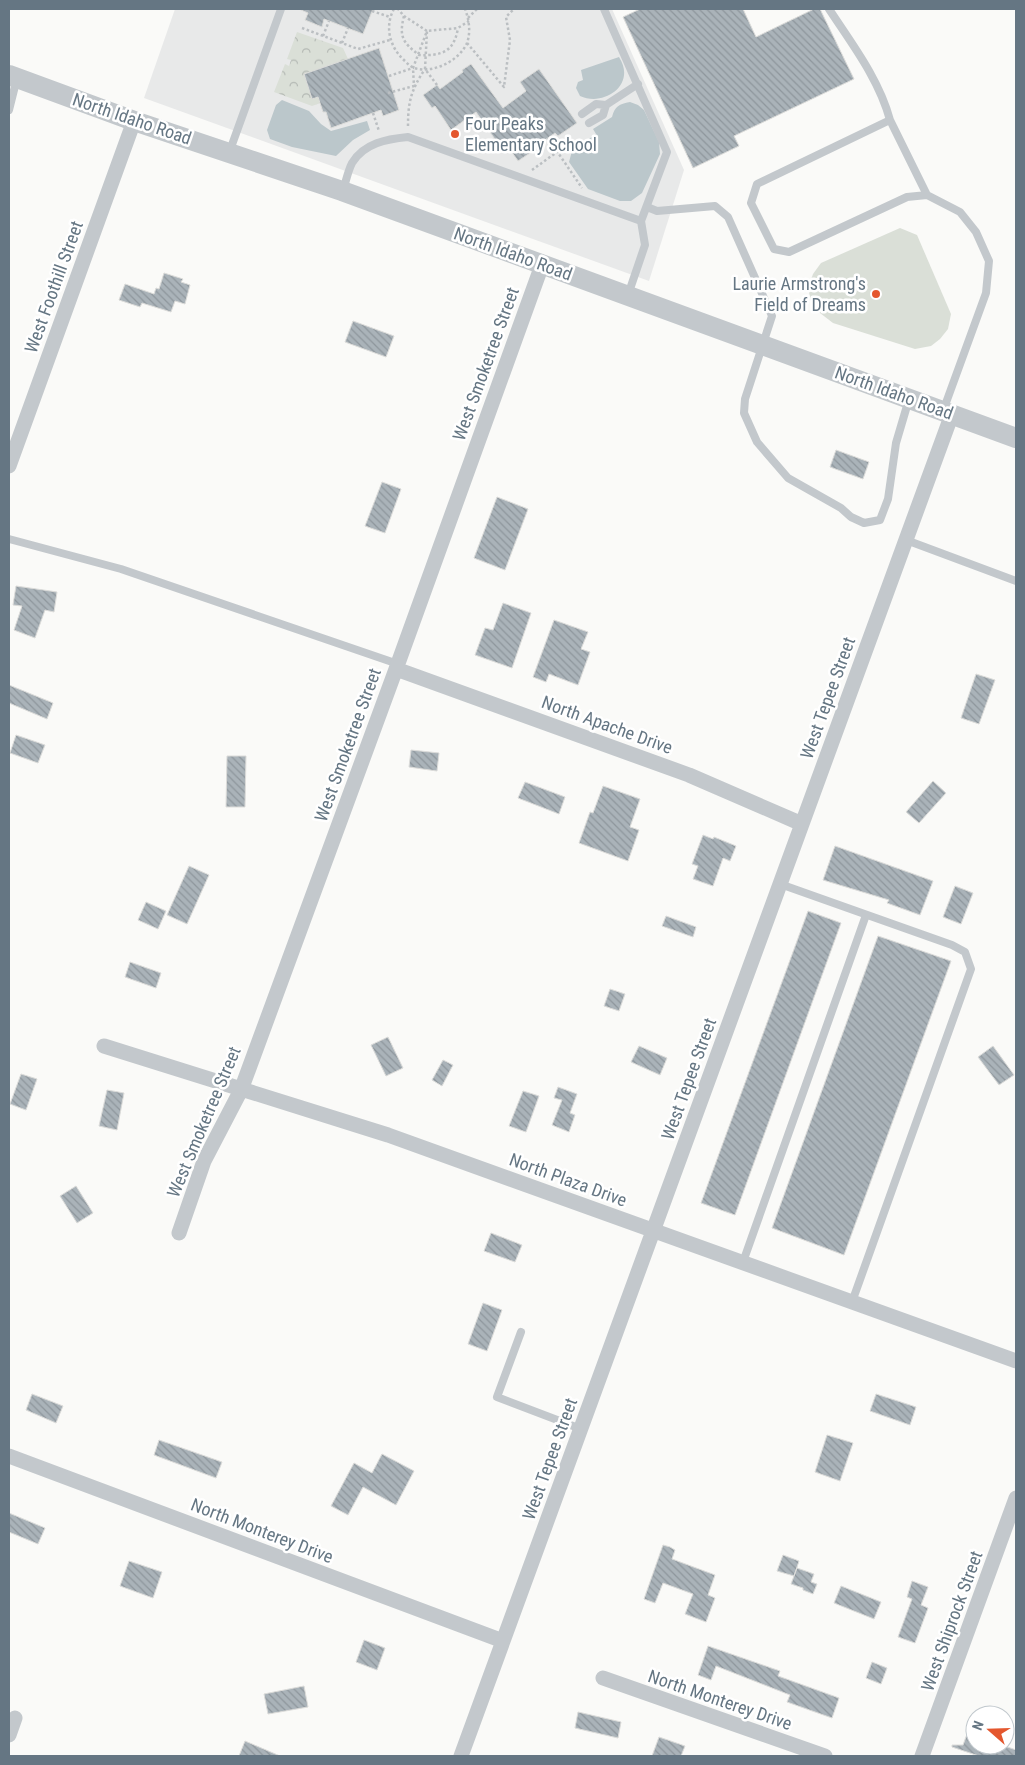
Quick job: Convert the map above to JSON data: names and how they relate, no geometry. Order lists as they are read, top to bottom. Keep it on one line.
{"streets":{"street":["North Idaho Road","West Foothill Street","West Smoketree Street","West Tepee Street","North Apache Drive","North Plaza Drive","North Monterey Drive","West Shiprock Street"]},"crossings":[["North Idaho Road","West Foothill Street"],["North Idaho Road","West Smoketree Street"],["North Idaho Road","West Tepee Street"],["West Smoketree Street","North Apache Drive"],["West Smoketree Street","North Plaza Drive"],["West Tepee Street","North Apache Drive"],["West Tepee Street","North Plaza Drive"],["West Tepee Street","North Monterey Drive"]],"places":["Four Peaks Elementary School","Laurie Armstrong's Field of Dreams"],"north":"left"}
